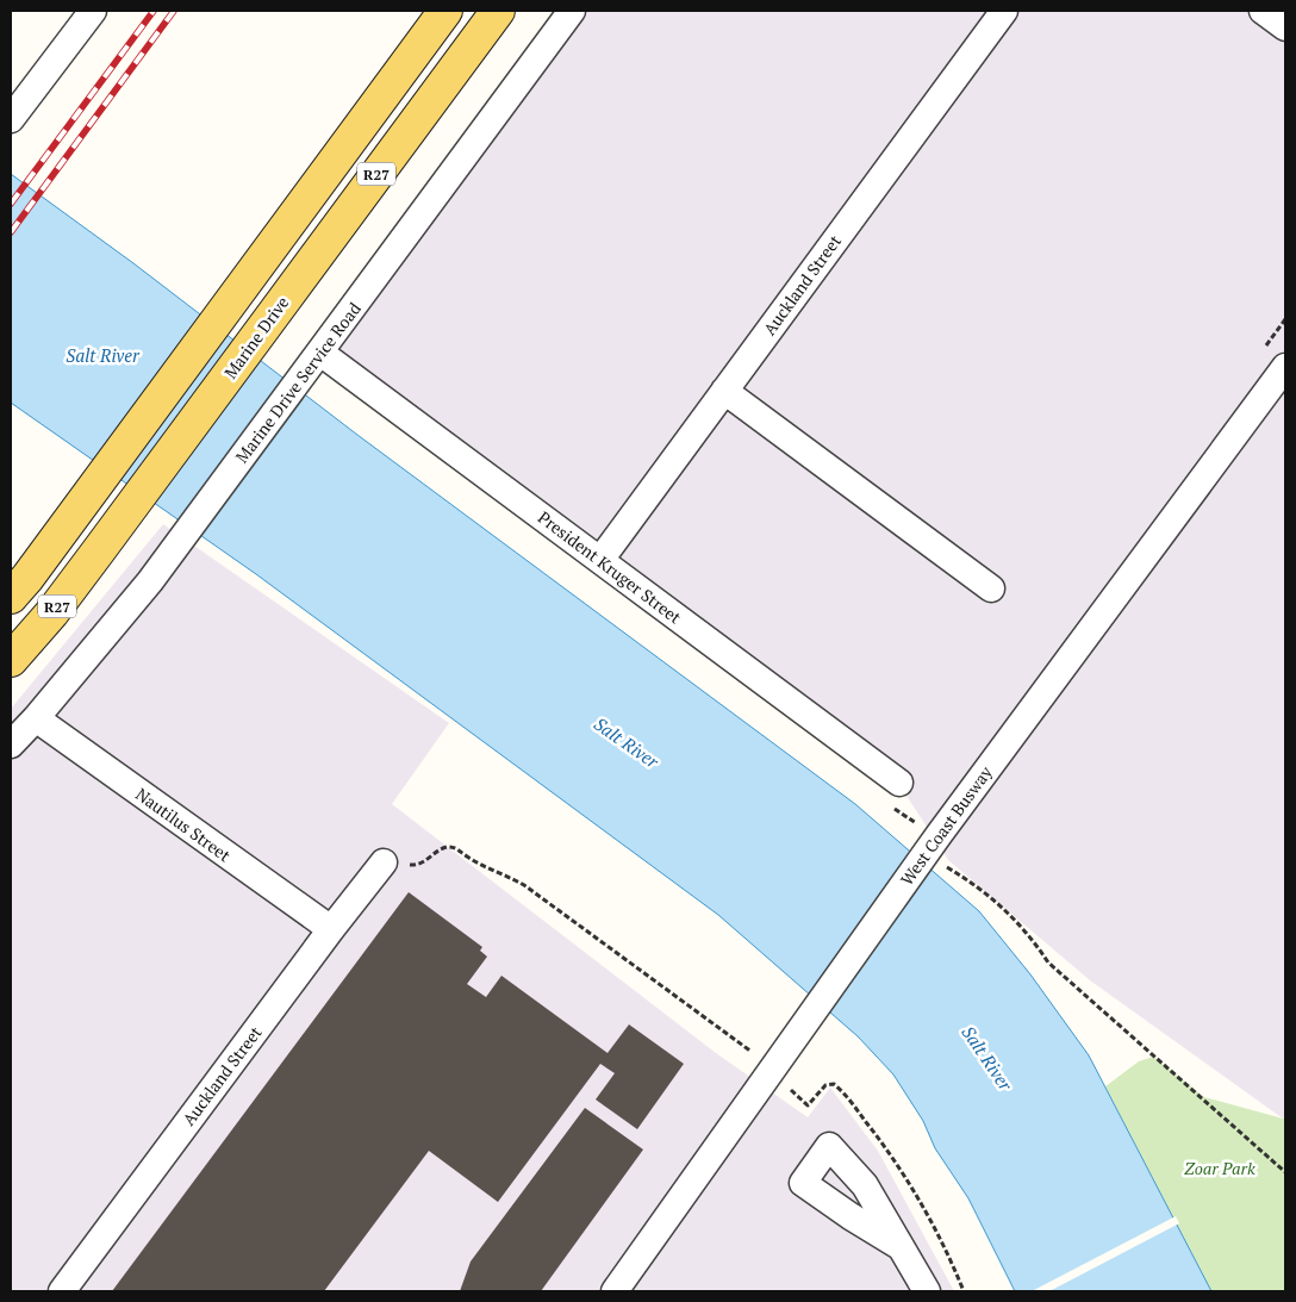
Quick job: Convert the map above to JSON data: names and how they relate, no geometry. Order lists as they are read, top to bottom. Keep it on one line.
{"streets":{"main road":["R27","Marine Drive"],"street":["Auckland Street","Marine Drive Service Road","President Kruger Street","Nautilus Street","West Coast Busway"]},"crossings":[["Auckland Street","President Kruger Street"],["Auckland Street","Nautilus Street"],["Marine Drive Service Road","President Kruger Street"],["Marine Drive Service Road","Nautilus Street"]],"water":["Salt River"],"parks":["Zoar Park"]}
